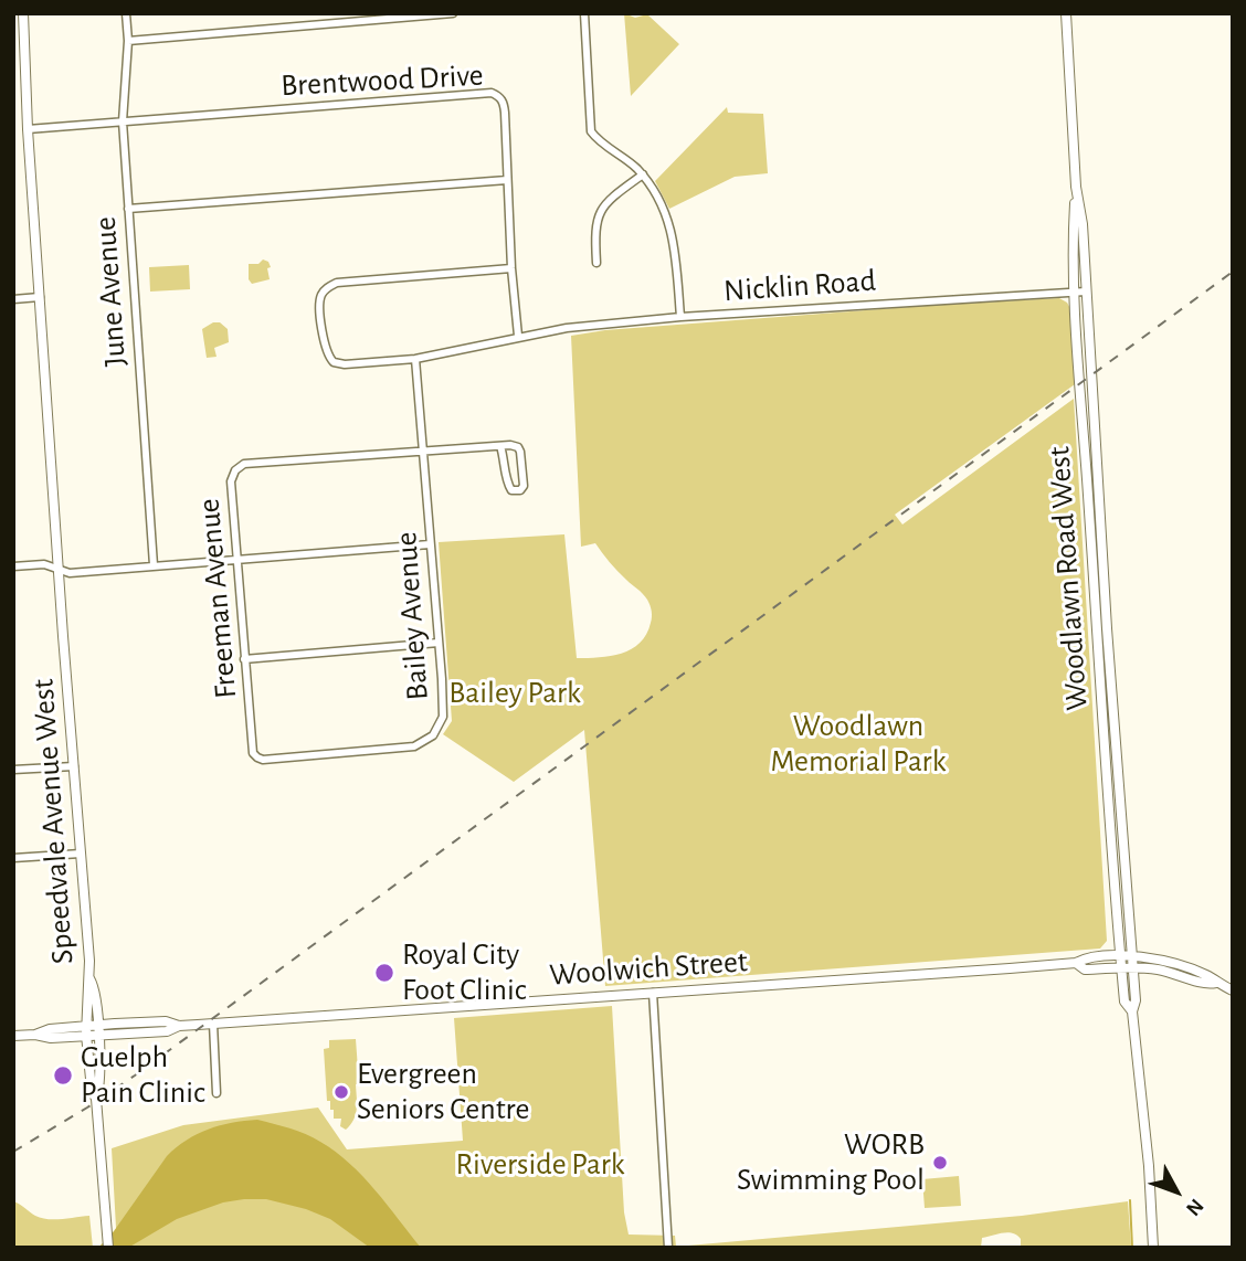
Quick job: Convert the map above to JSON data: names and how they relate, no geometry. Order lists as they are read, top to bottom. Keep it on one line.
{"streets":{"main road":["Woodlawn Road West","Speedvale Avenue West","Woolwich Street"],"street":["Brentwood Drive","Nicklin Road","June Avenue","Freeman Avenue","Bailey Avenue"]},"crossings":[["Brentwood Drive","Nicklin Road"],["Brentwood Drive","June Avenue"],["Brentwood Drive","Speedvale Avenue West"],["Nicklin Road","Woodlawn Road West"],["Nicklin Road","Bailey Avenue"],["Woodlawn Road West","Woolwich Street"],["Freeman Avenue","Bailey Avenue"],["Speedvale Avenue West","Woolwich Street"]],"parks":["Bailey Park","Woodlawn Memorial Park","Riverside Park"],"places":["Royal City Foot Clinic","Guelph Pain Clinic","Evergreen Seniors Centre","WORB Swimming Pool"],"north":"bottom right"}
